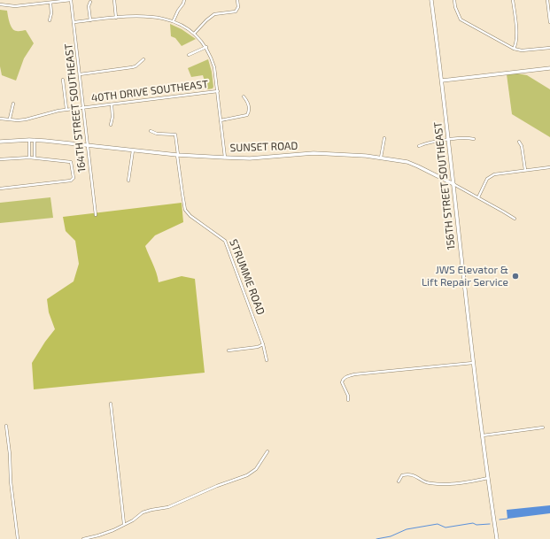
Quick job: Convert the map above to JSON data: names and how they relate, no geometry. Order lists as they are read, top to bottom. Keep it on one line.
{"streets":{"street":["40TH DRIVE SOUTHEAST","164TH STREET SOUTHEAST","SUNSET ROAD","156TH STREET SOUTHEAST","STRUMME ROAD"]},"crossings":[["40TH DRIVE SOUTHEAST","164TH STREET SOUTHEAST"],["164TH STREET SOUTHEAST","SUNSET ROAD"],["SUNSET ROAD","156TH STREET SOUTHEAST"],["SUNSET ROAD","STRUMME ROAD"]],"places":["JWS Elevator & Lift Repair Service"]}
